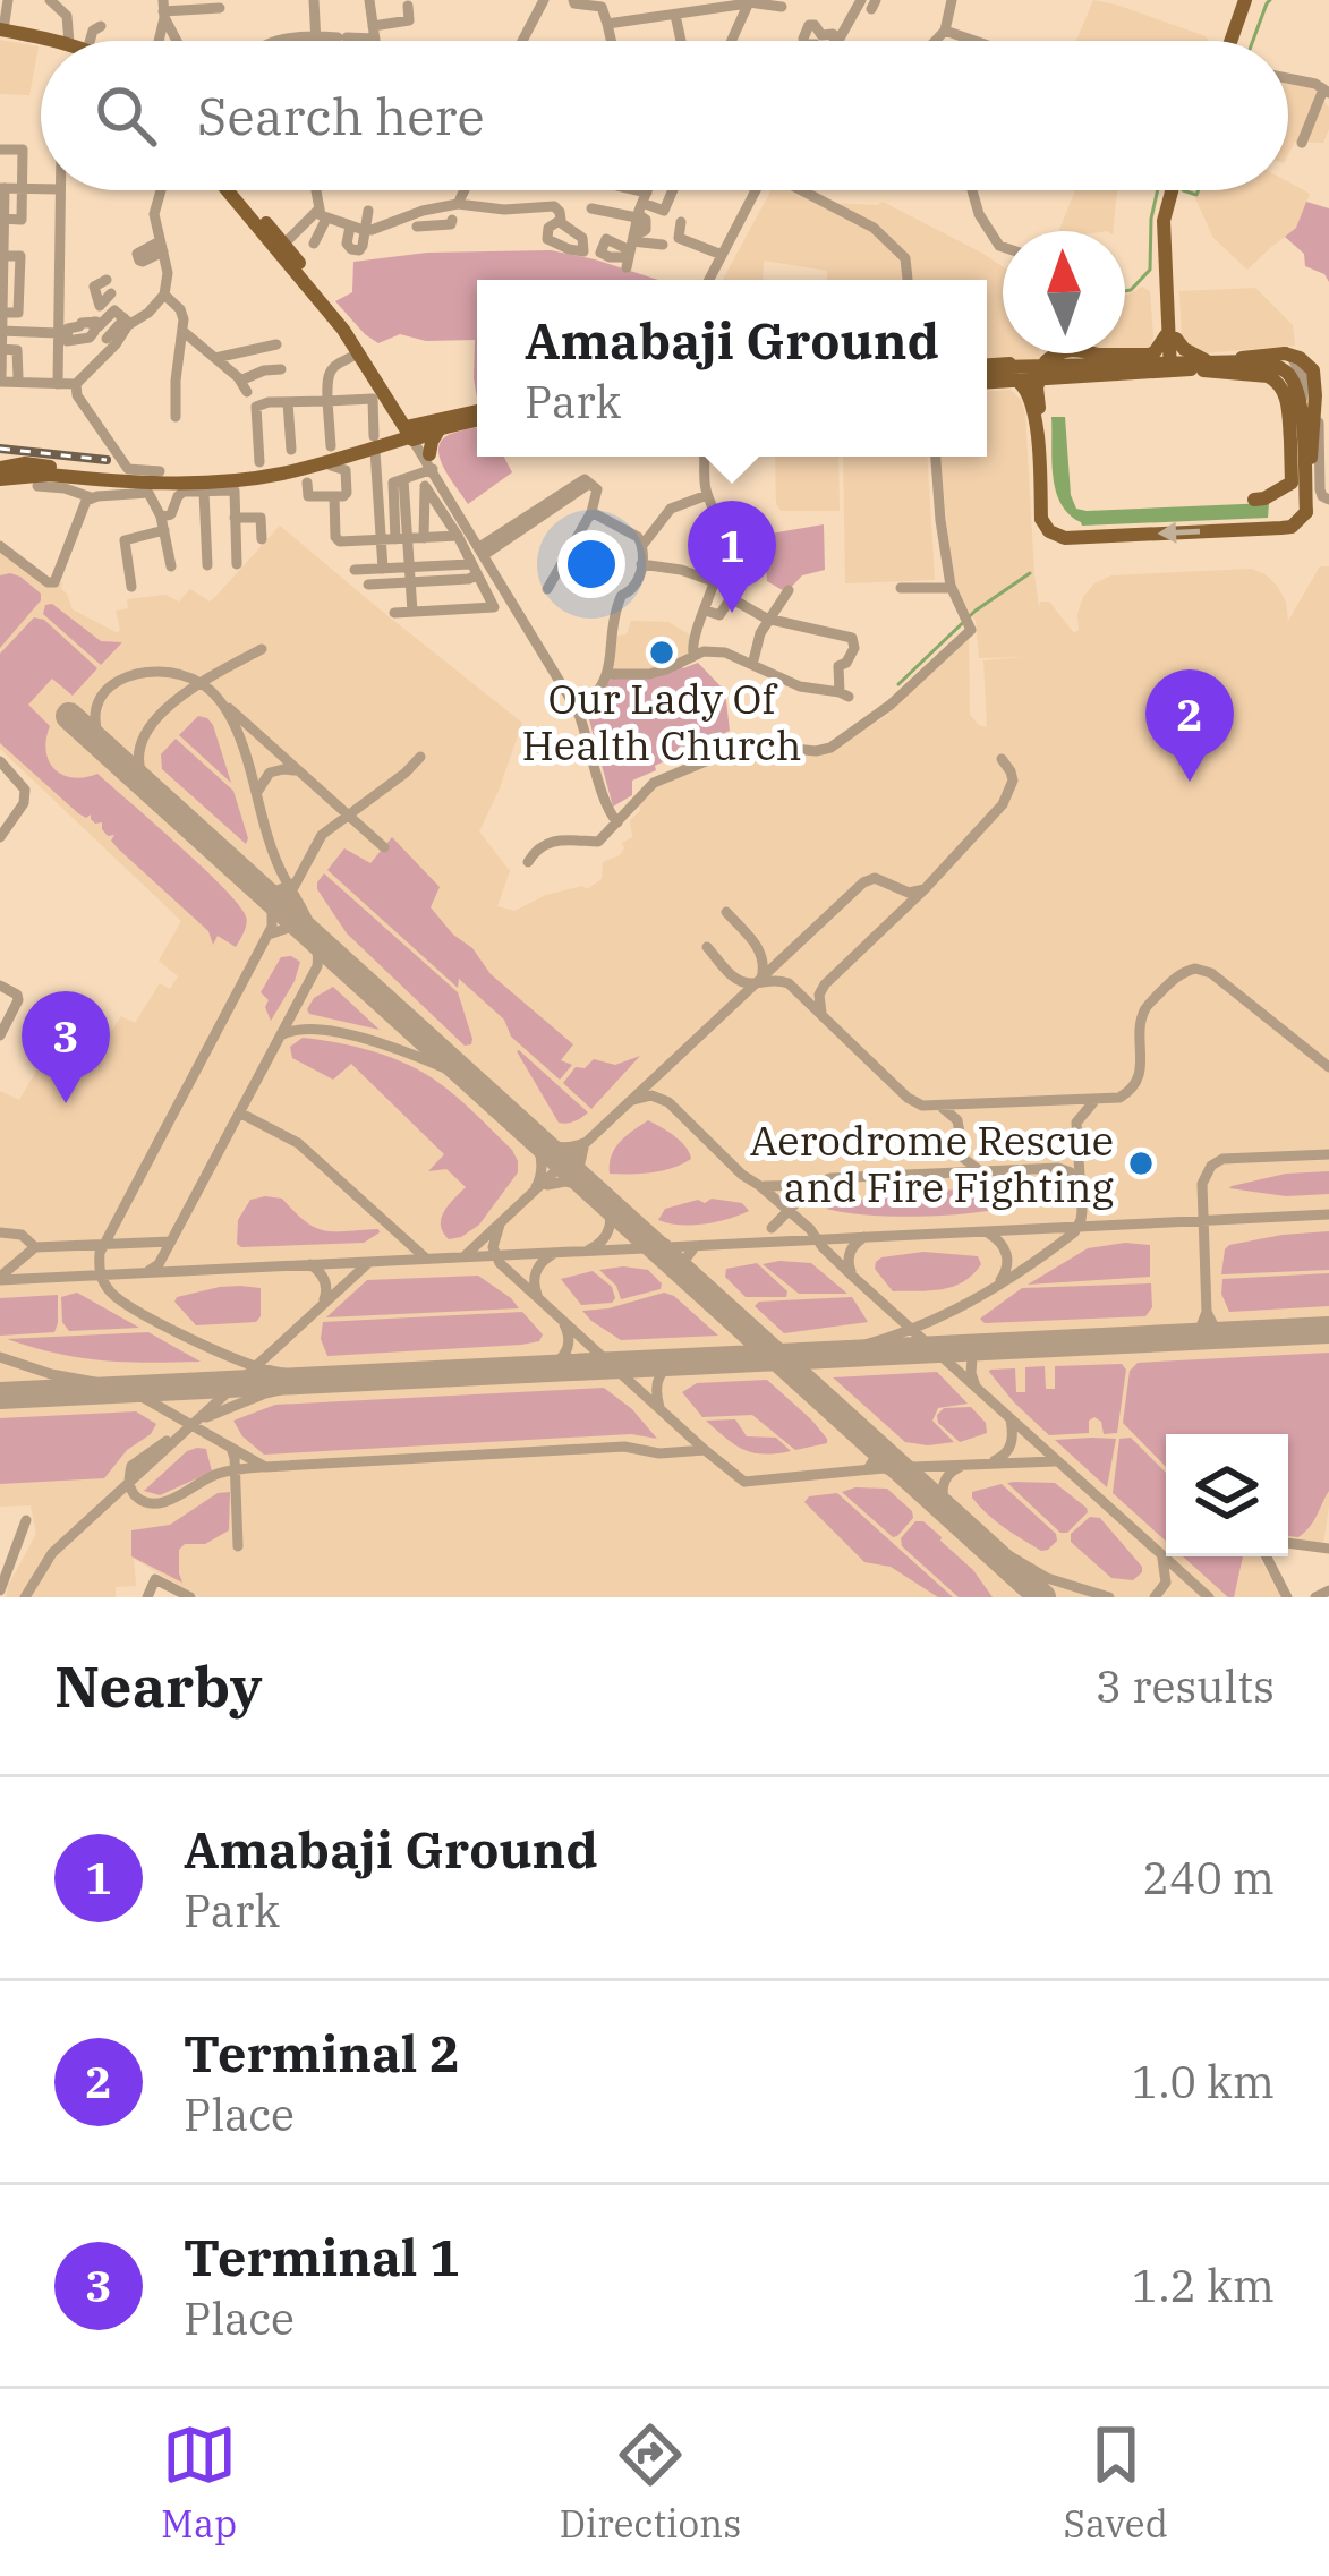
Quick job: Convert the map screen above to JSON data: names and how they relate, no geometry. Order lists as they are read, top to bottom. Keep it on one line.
{"places":["Our Lady Of Health Church","Aerodrome Rescue and Fire Fighting"],"north":"top","page":{"search":"Search here","popup":["Amabaji Ground","Park"],"pins":["1","2","3"],"heading":["Nearby","3 results"],"list":[{"mark":"1","name":"Amabaji Ground","note":"Park","value":"240 m"},{"mark":"2","name":"Terminal 2","note":"Place","value":"1.0 km"},{"mark":"3","name":"Terminal 1","note":"Place","value":"1.2 km"}],"nav":["Map","Directions","Saved"]}}
